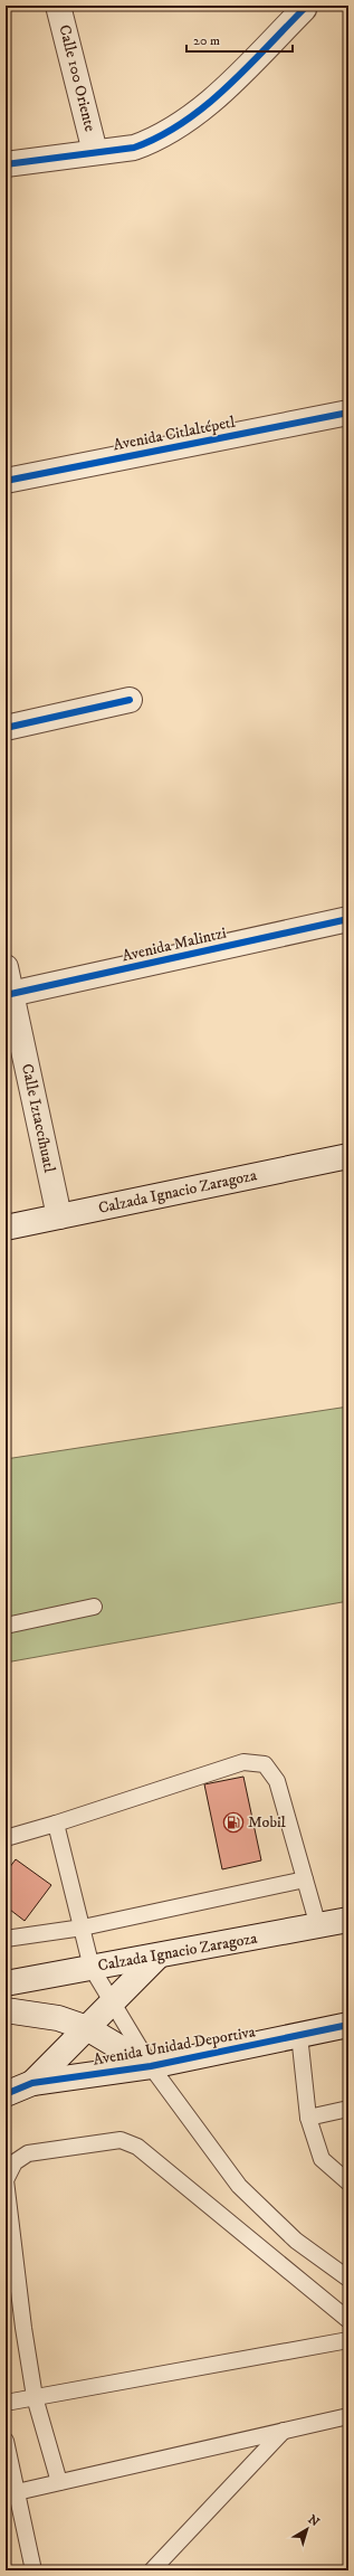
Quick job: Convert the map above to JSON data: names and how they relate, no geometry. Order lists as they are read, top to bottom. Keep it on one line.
{"streets":{"street":["Calle 100 Oriente","Avenida Citlaltépetl","Avenida Malintzi","Calle Iztaccíhuatl","Calzada Ignacio Zaragoza","Avenida Unidad Deportiva"]},"crossings":[["Avenida Malintzi","Calle Iztaccíhuatl"],["Calle Iztaccíhuatl","Calzada Ignacio Zaragoza"],["Calzada Ignacio Zaragoza","Avenida Unidad Deportiva"]],"places":{"fuel station":["Mobil"]},"scale_bar":"20 m","north":"top right"}
